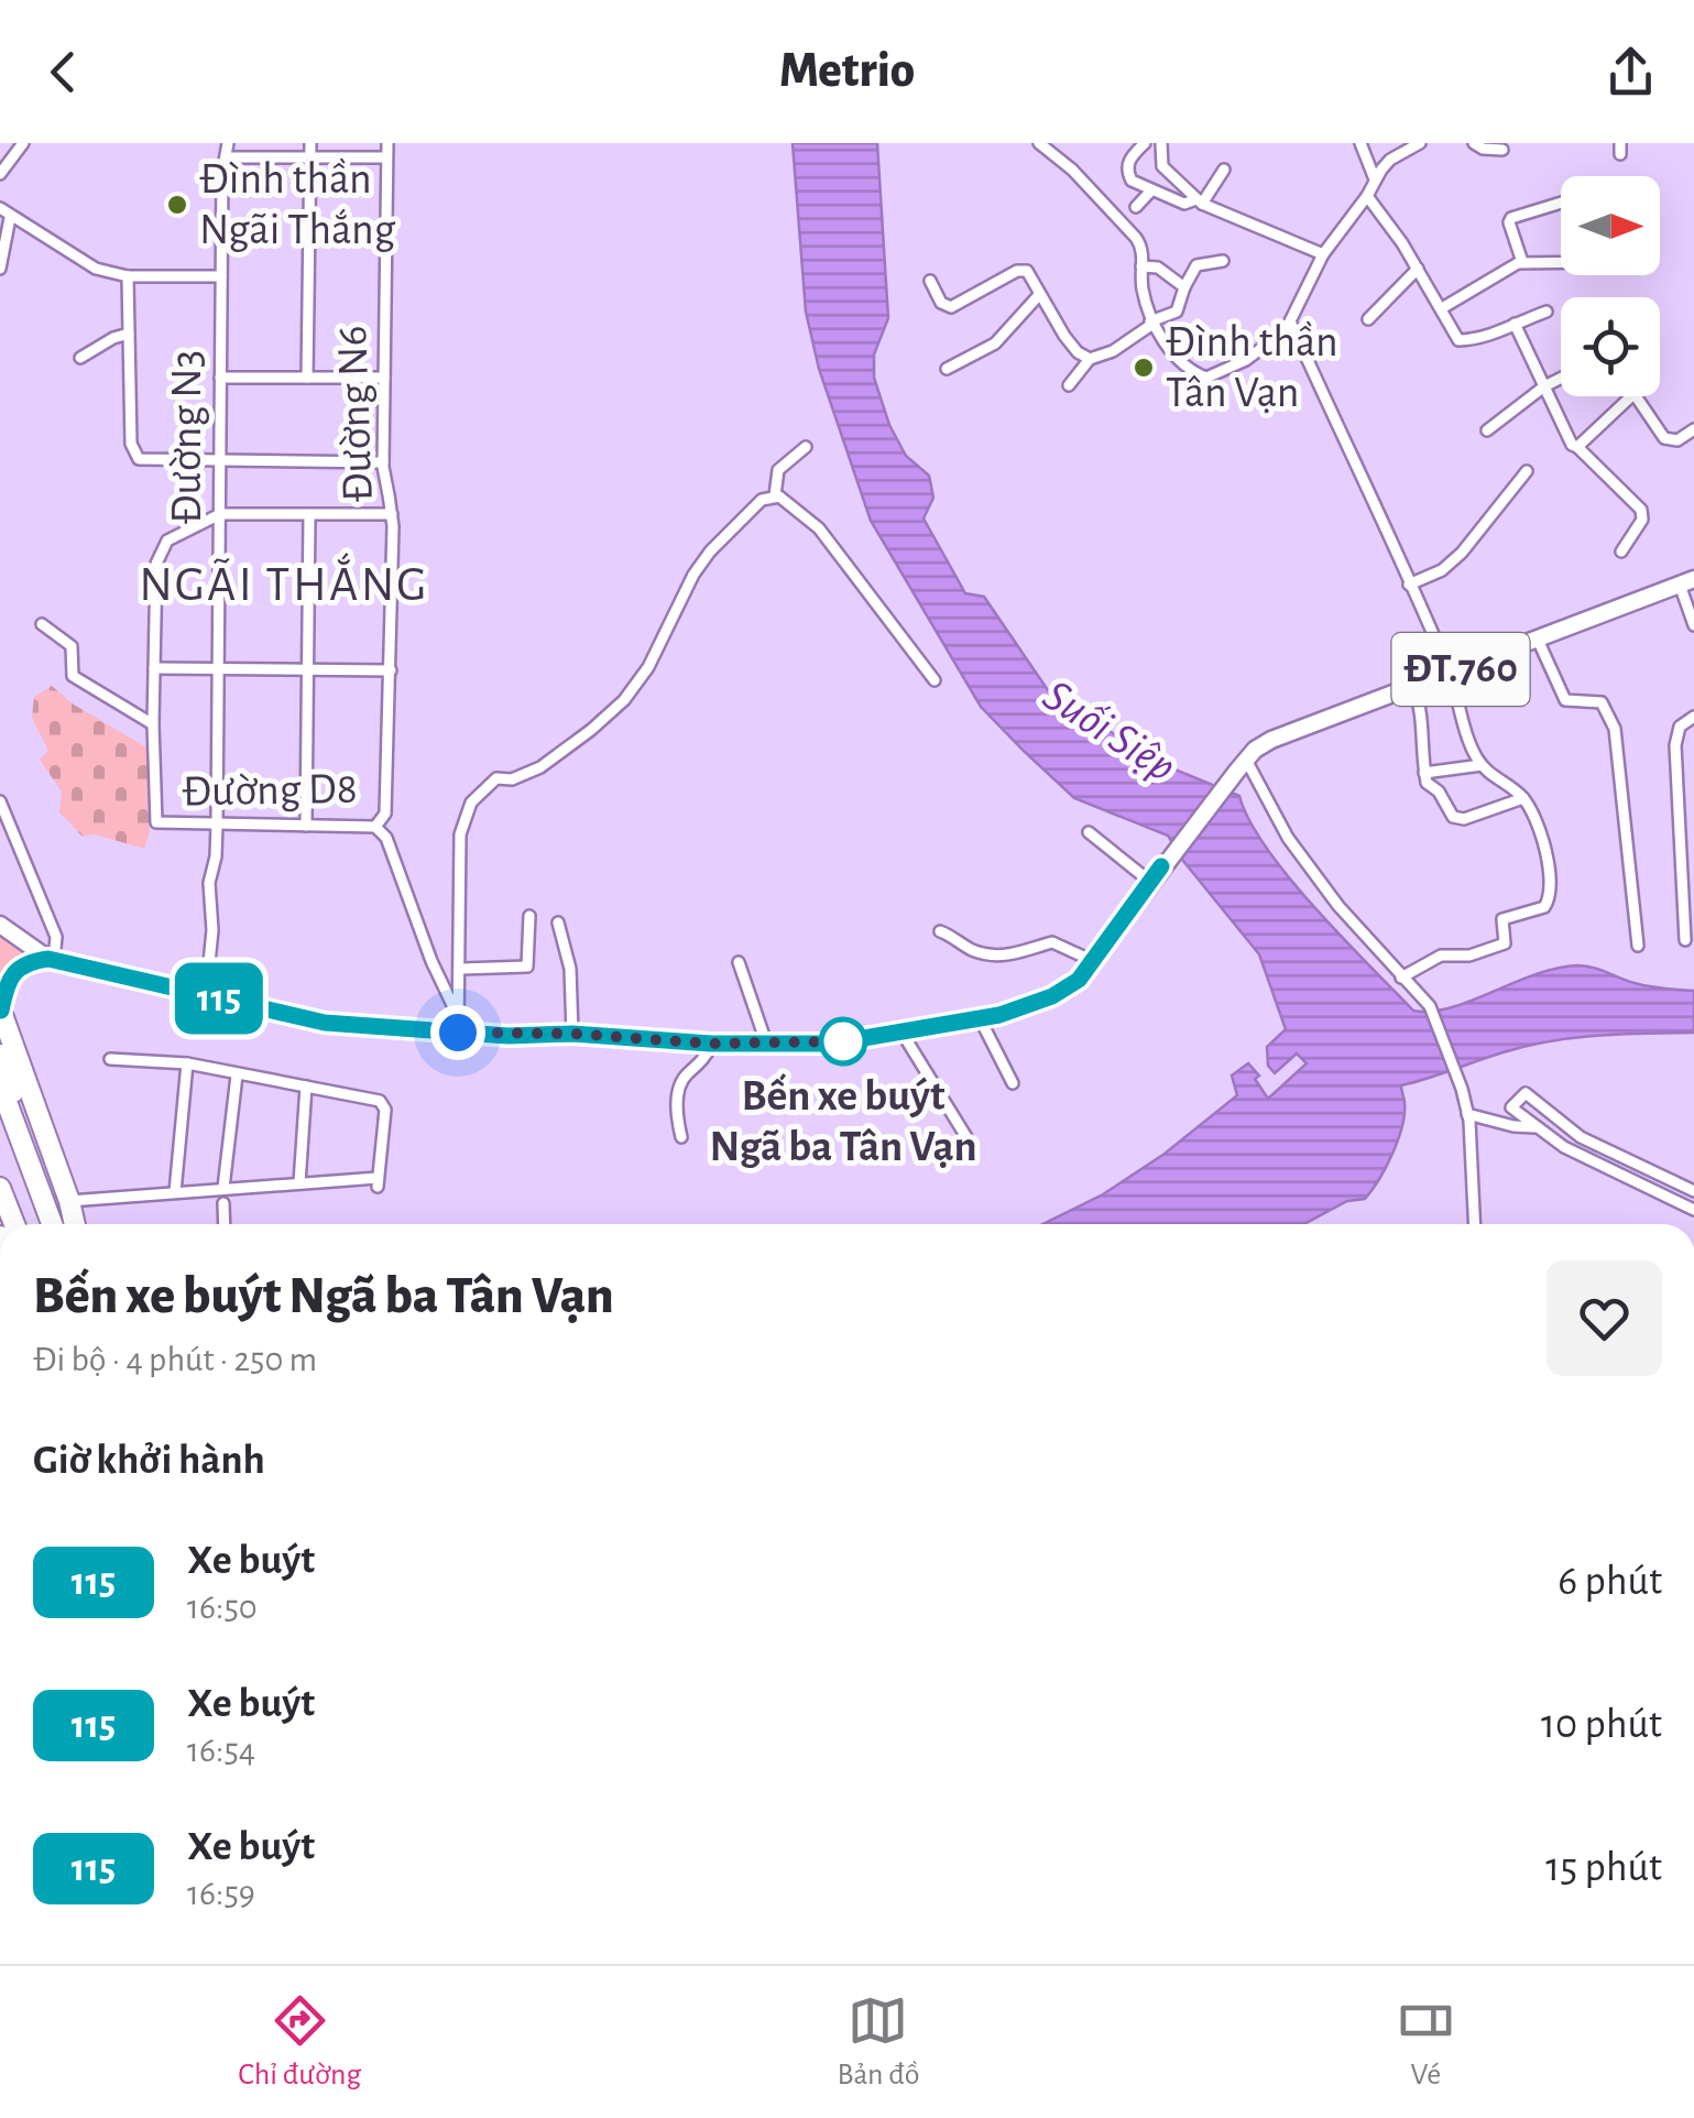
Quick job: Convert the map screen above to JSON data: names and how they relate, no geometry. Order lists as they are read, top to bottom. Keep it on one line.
{"streets":{"main road":["ĐT.760"],"street":["Đường N6","Đường N3","Đường D8"]},"crossings":[["Đường N6","Đường D8"],["Đường N3","Đường D8"]],"districts":["NGÃI THẮNG"],"water":["Suối Siệp"],"places":["Đình thần Ngãi Thắng","Đình thần Tân Vạn","Bến xe buýt Ngã ba Tân Vạn"],"lines":["bus line 115"],"north":"right","page":{"header":"Metrio","on_map":"115","heading":[["Bến xe buýt Ngã ba Tân Vạn","Đi bộ · 4 phút · 250 m"],"Giờ khởi hành"],"list":[{"mark":"115","name":"Xe buýt","note":"16:50","value":"6 phút"},{"mark":"115","name":"Xe buýt","note":"16:54","value":"10 phút"},{"mark":"115","name":"Xe buýt","note":"16:59","value":"15 phút"}],"tabs":["Chỉ đường","Bản đồ","Vé"]}}
